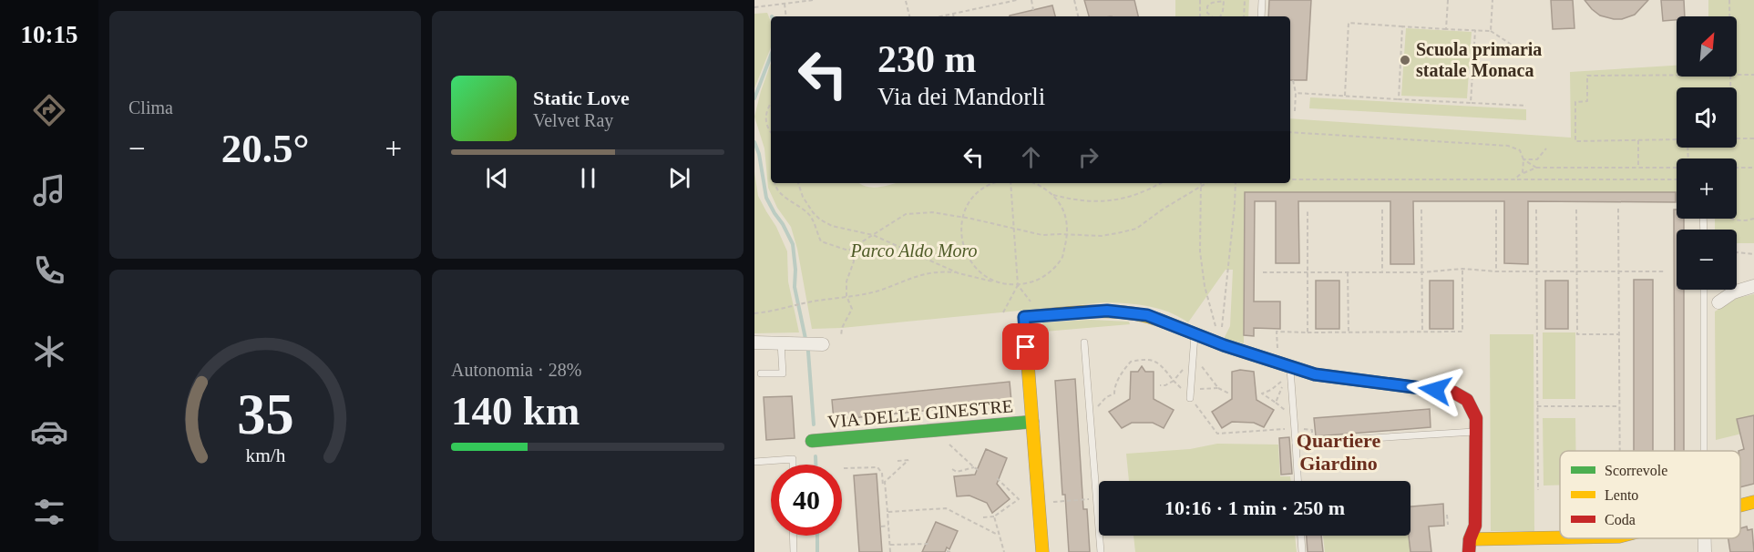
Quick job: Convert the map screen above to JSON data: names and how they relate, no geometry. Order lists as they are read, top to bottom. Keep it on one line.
{"streets":{"street":["VIA DELLE GINESTRE"]},"districts":["Quartiere Giardino"],"parks":["Parco Aldo Moro"],"places":["Scuola primaria statale Monaca"],"legend":["Scorrevole","Lento","Coda"],"north":"top right","page":{"tabs":"10:15","tile":["Clima",["Autonomia · 28%","140 km"]],"map_buttons":["+","−"],"turn":["230 m","Via dei Mandorli"],"song":["Static Love","Velvet Ray"],"heat":["−","20.5°","+"],"limit":"40","trip":"10:16 · 1 min · 250 m","gauge":["35","km/h"]}}
